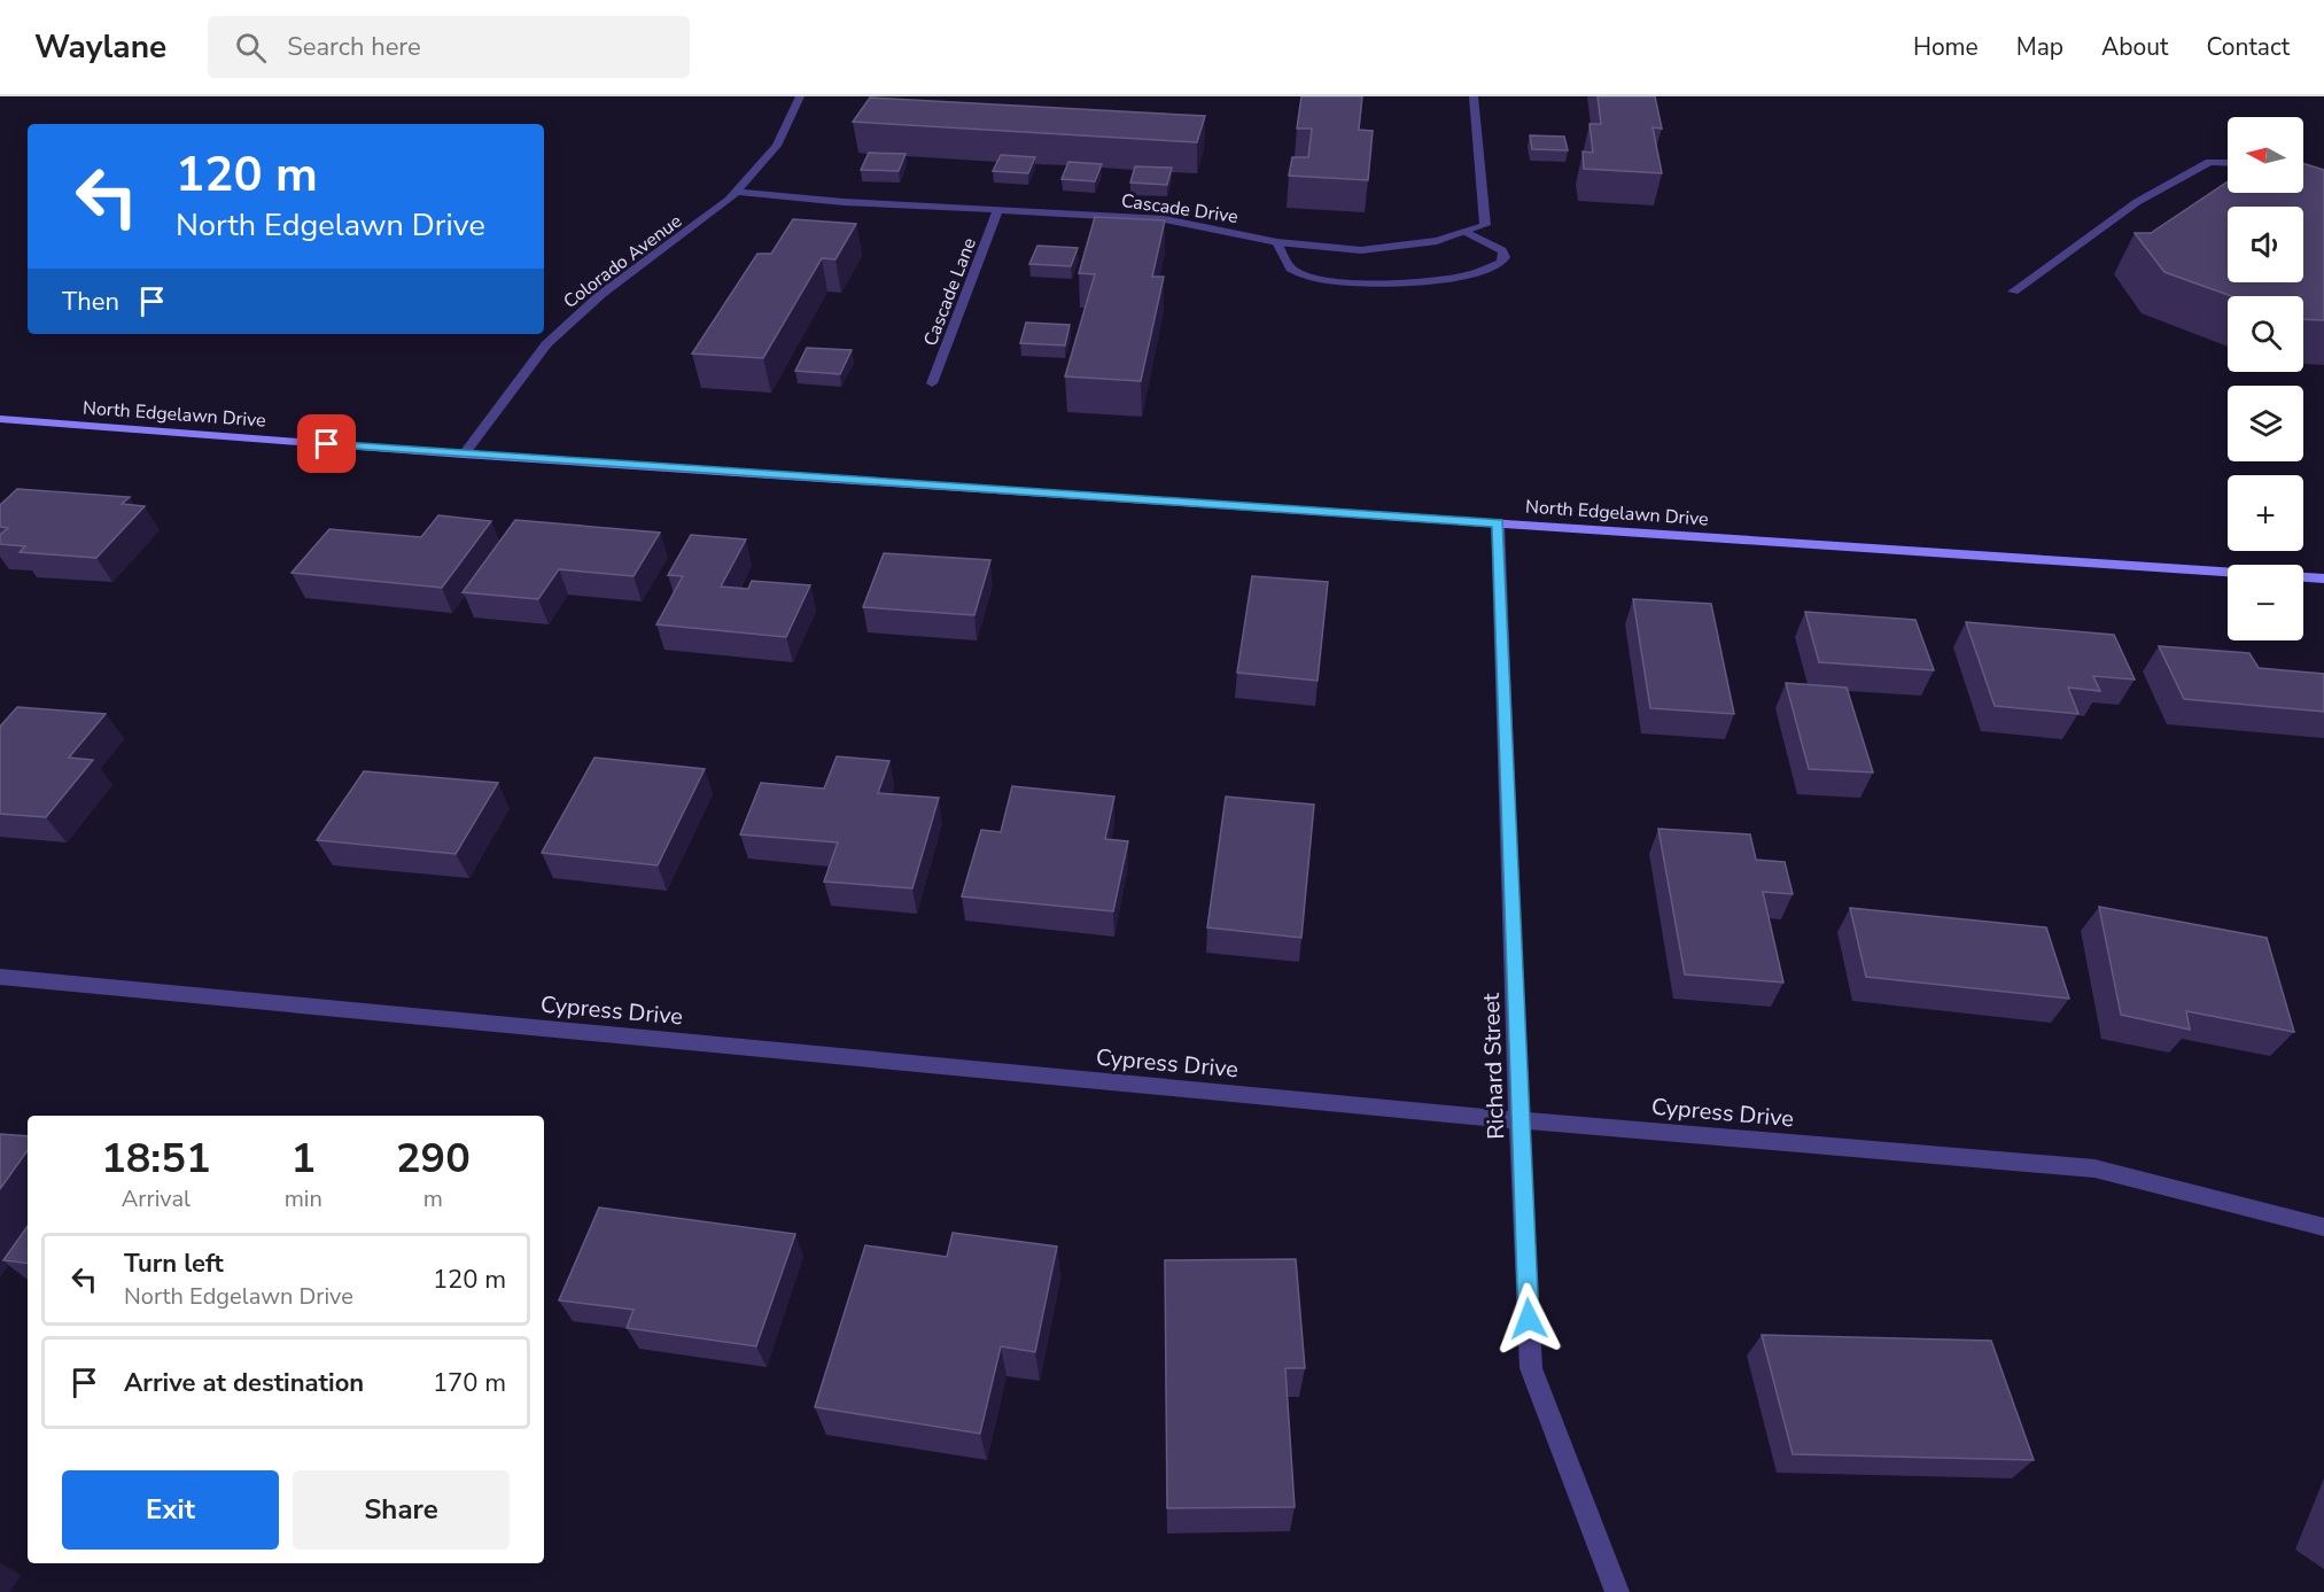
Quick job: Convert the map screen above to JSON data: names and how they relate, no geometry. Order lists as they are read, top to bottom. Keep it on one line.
{"streets":{"street":["Cascade Drive","Colorado Avenue","Cascade Lane","North Edgelawn Drive","Cypress Drive","Richard Street"]},"crossings":[["Cascade Drive","Colorado Avenue"],["Cascade Drive","Cascade Lane"],["Colorado Avenue","North Edgelawn Drive"],["North Edgelawn Drive","Richard Street"],["Cypress Drive","Richard Street"]],"north":"left","page":{"header":"Waylane","search":"Search here","nav":["Home","Map","About","Contact"],"map_buttons":["+","−"],"turn":["120 m","North Edgelawn Drive"],"then":"Then","eta":["18:51","Arrival","1","min","290","m"],"list":[{"name":"Turn left","note":"North Edgelawn Drive","value":"120 m"},{"name":"Arrive at destination","value":"170 m"}],"buttons":["Exit","Share"]}}
